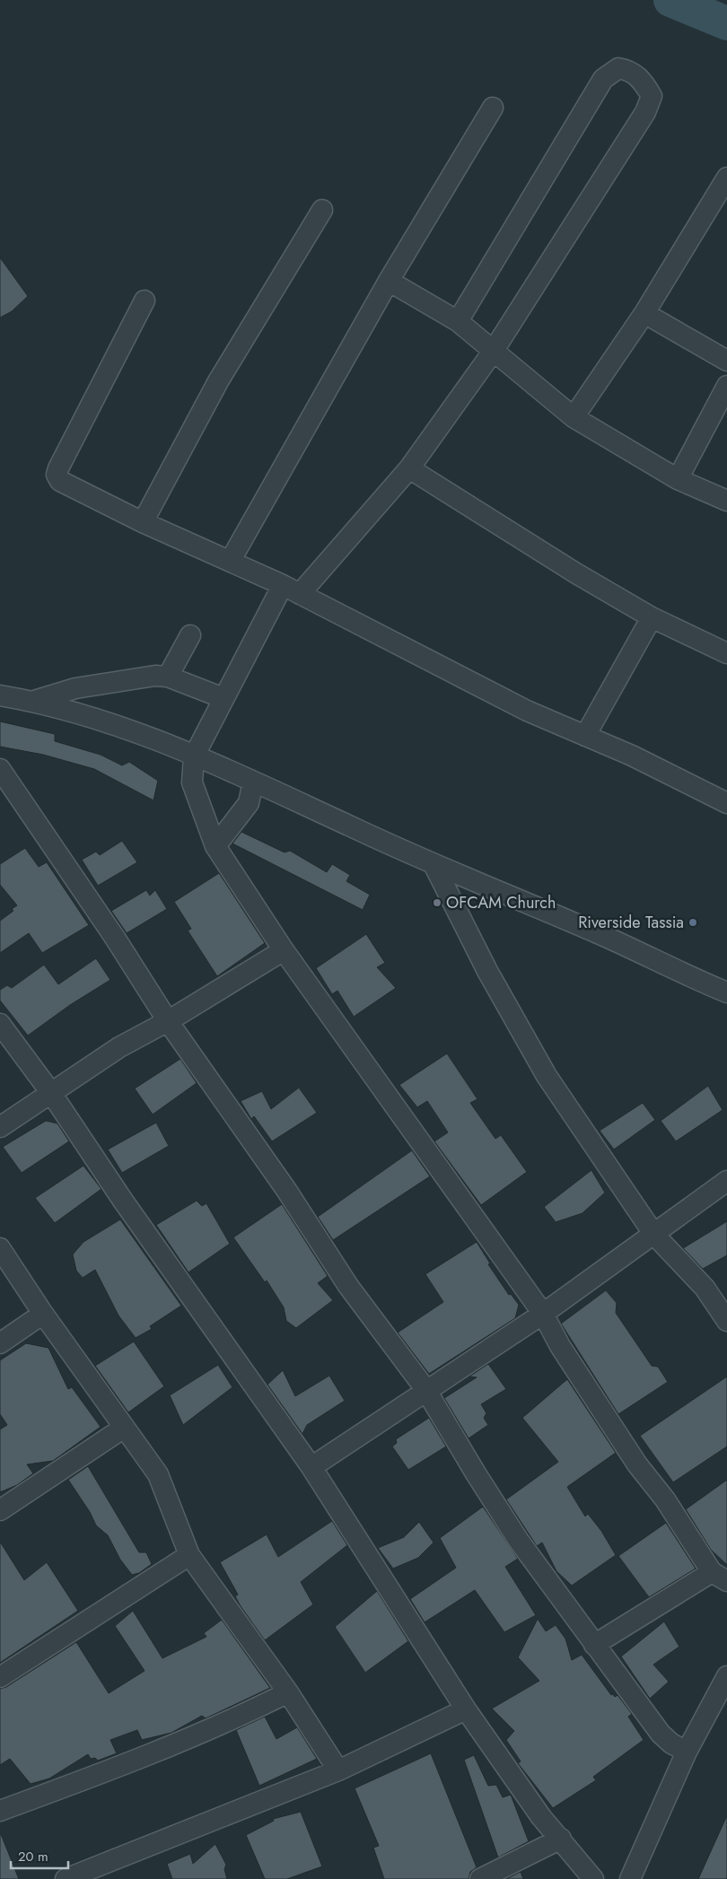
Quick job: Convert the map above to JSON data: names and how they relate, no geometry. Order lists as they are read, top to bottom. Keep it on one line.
{"places":["OFCAM Church","Riverside Tassia"],"scale_bar":"20 m"}
